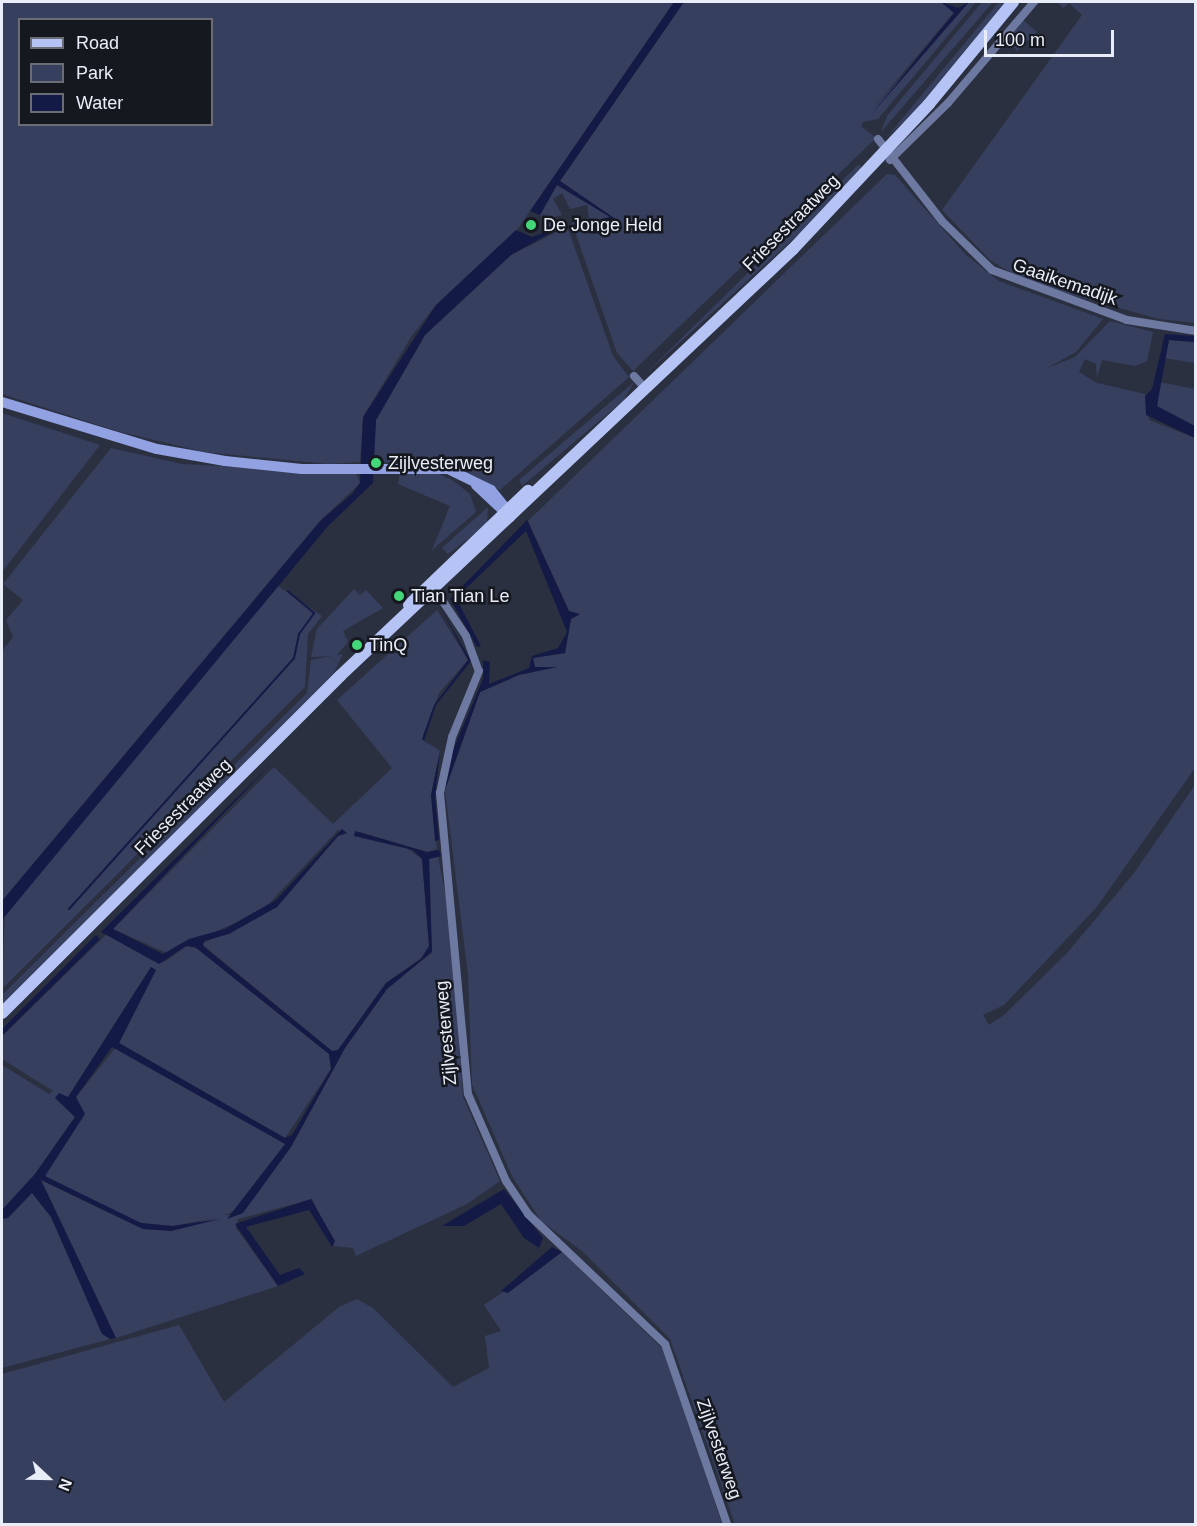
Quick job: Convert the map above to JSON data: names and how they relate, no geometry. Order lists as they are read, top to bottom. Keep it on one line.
{"streets":{"main road":["Friesestraatweg"],"street":["Gaaikemadijk","Zijlvesterweg"]},"crossings":[["Friesestraatweg","Gaaikemadijk"],["Friesestraatweg","Zijlvesterweg"]],"places":["De Jonge Held","Zijlvesterweg","Tian Tian Le","TinQ"],"legend":["Road","Park","Water"],"scale_bar":"100 m","north":"right"}
